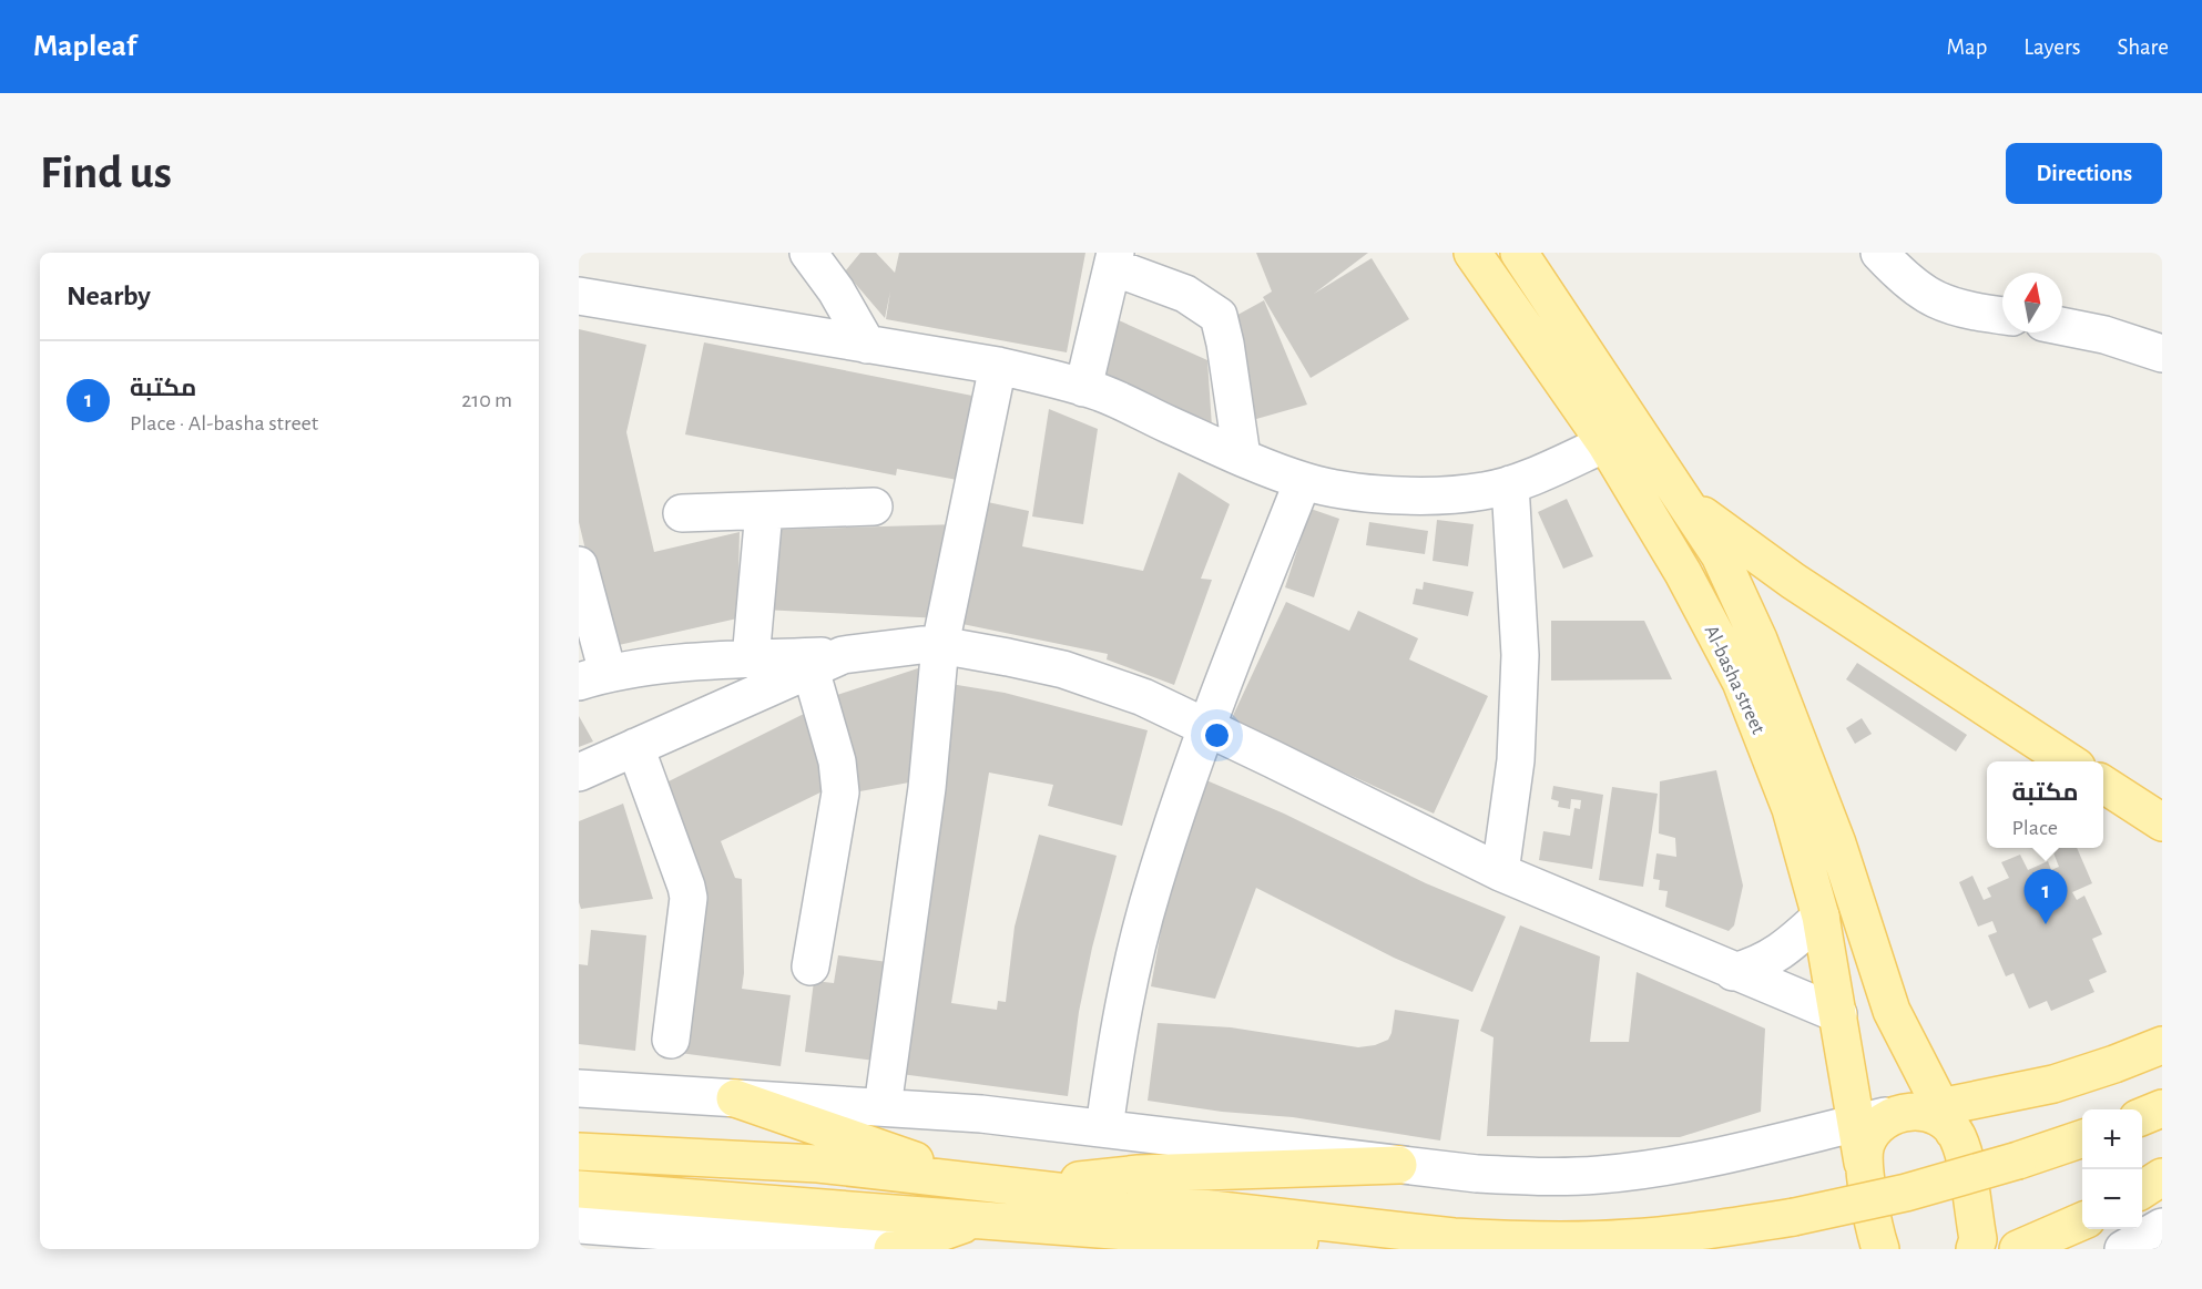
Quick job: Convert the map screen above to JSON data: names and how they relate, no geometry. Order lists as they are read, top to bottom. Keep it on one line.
{"streets":{"main road":["Al-basha street"]},"north":"top","page":{"header":"Mapleaf","nav":["Map","Layers","Share"],"buttons":"Directions","title":"Find us","heading":"Nearby","list":[{"mark":"1","name":"مكتبة","note":"Place · Al-basha street","value":"210 m"}],"popup":["مكتبة","Place"],"pins":"1","map_buttons":["+","−"]}}
